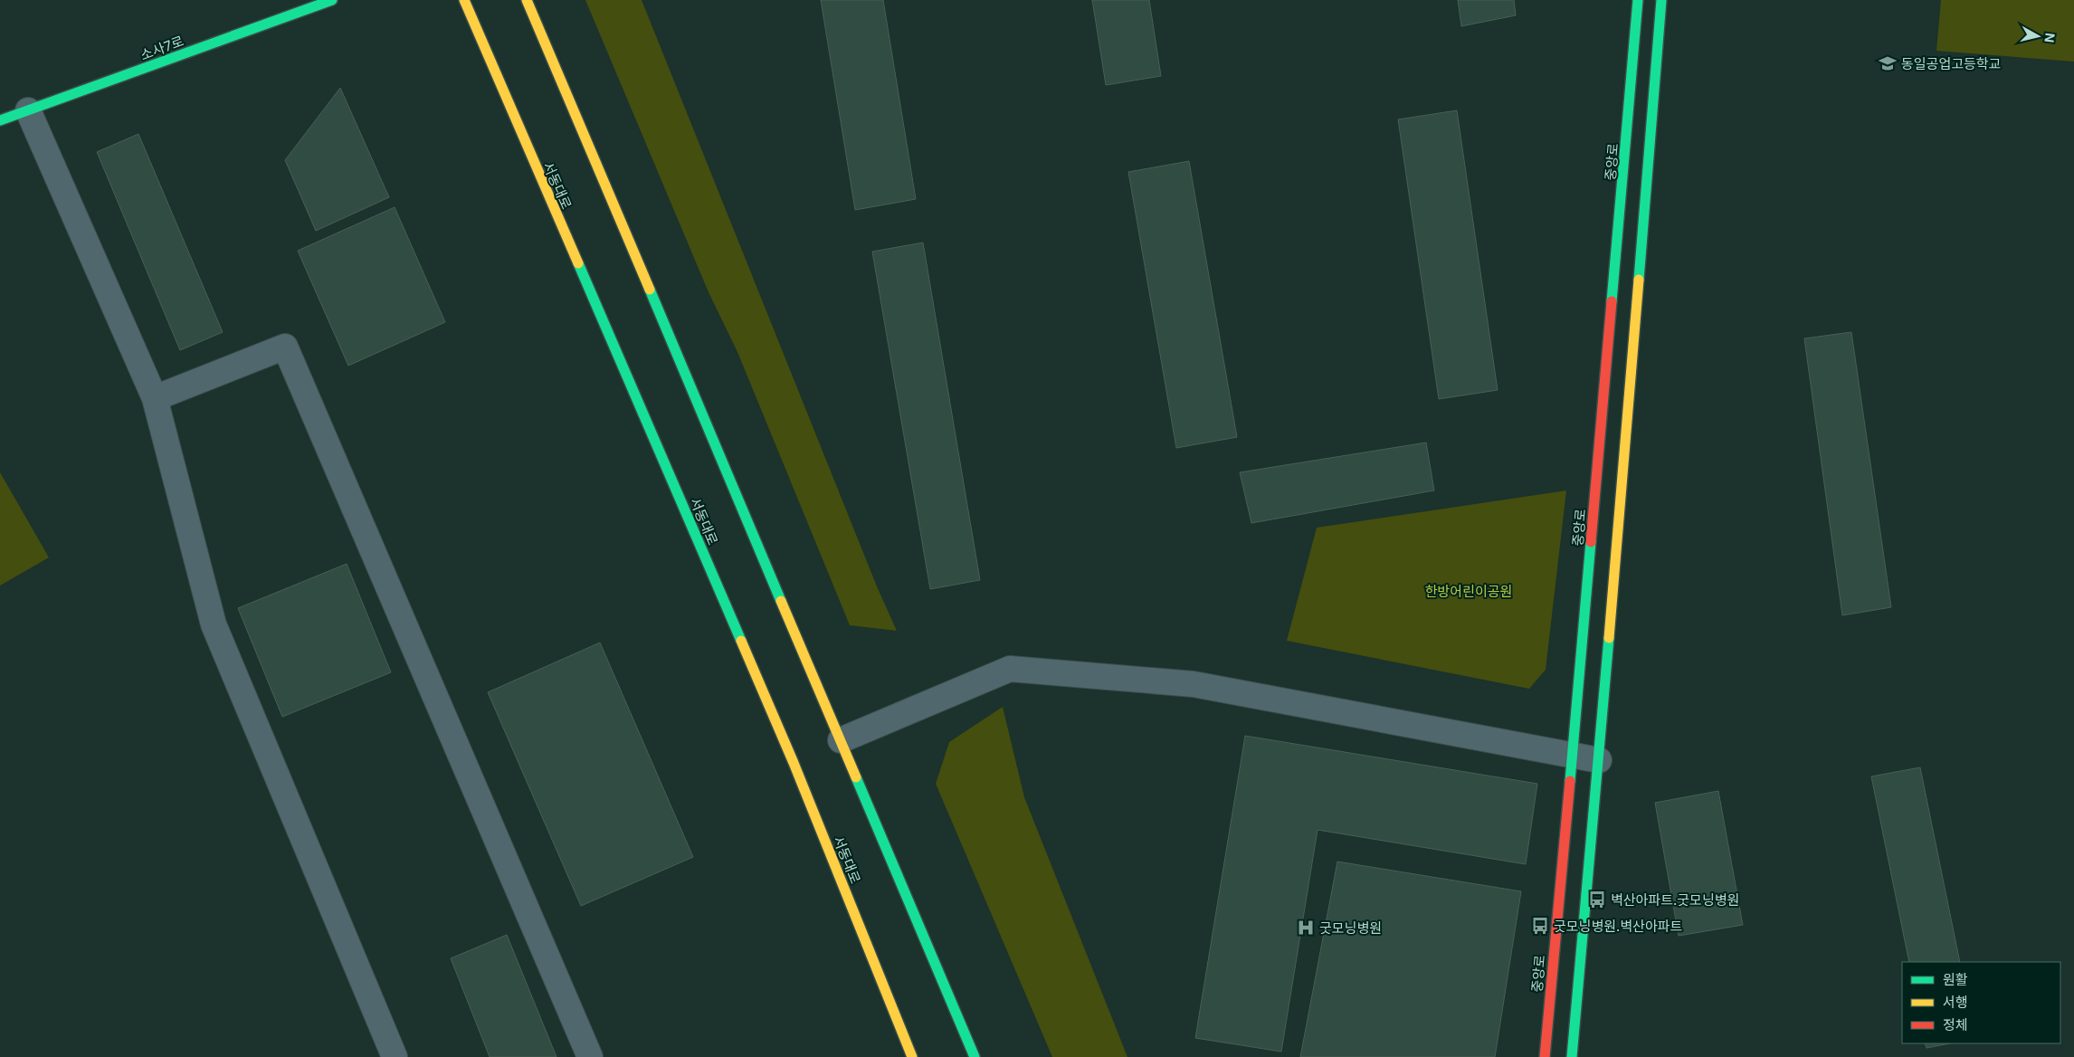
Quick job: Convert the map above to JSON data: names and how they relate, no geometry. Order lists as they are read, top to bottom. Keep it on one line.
{"streets":{"main road":["소사7로","중앙로","서동대로"]},"parks":["한방어린이공원"],"places":{"school or university":["동일공업고등학교"],"bus stop":["벽산아파트.굿모닝병원","굿모닝병원.벽산아파트"],"hospital":["굿모닝병원"]},"legend":["원활","서행","정체"],"north":"right"}
